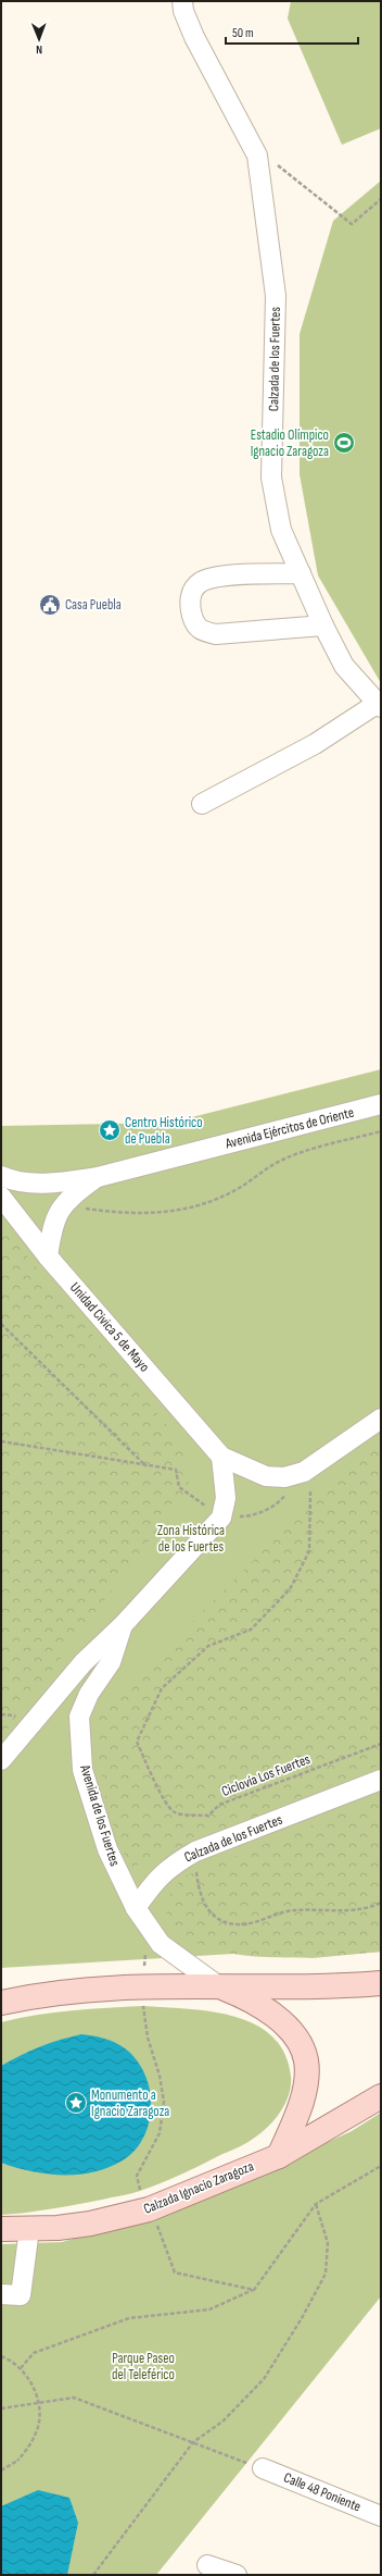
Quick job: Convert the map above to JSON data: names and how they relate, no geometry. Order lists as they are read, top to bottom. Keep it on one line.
{"streets":{"main road":["Calzada Ignacio Zaragoza"],"street":["Calzada de los Fuertes","Avenida Ejércitos de Oriente","Unidad Civica 5 de Mayo","Avenida de los Fuertes","Calle 48 Poniente"],"path":["Ciclovía Los Fuertes"]},"crossings":[["Calzada de los Fuertes","Avenida de los Fuertes"],["Avenida Ejércitos de Oriente","Unidad Civica 5 de Mayo"]],"parks":["Zona Histórica de los Fuertes","Parque Paseo del Teleférico"],"places":{"sports":["Estadio Olímpico Ignacio Zaragoza"],"public building":["Casa Puebla"],"place":["Centro Histórico de Puebla","Monumento a Ignacio Zaragoza"]},"scale_bar":"50 m","north":"bottom"}
